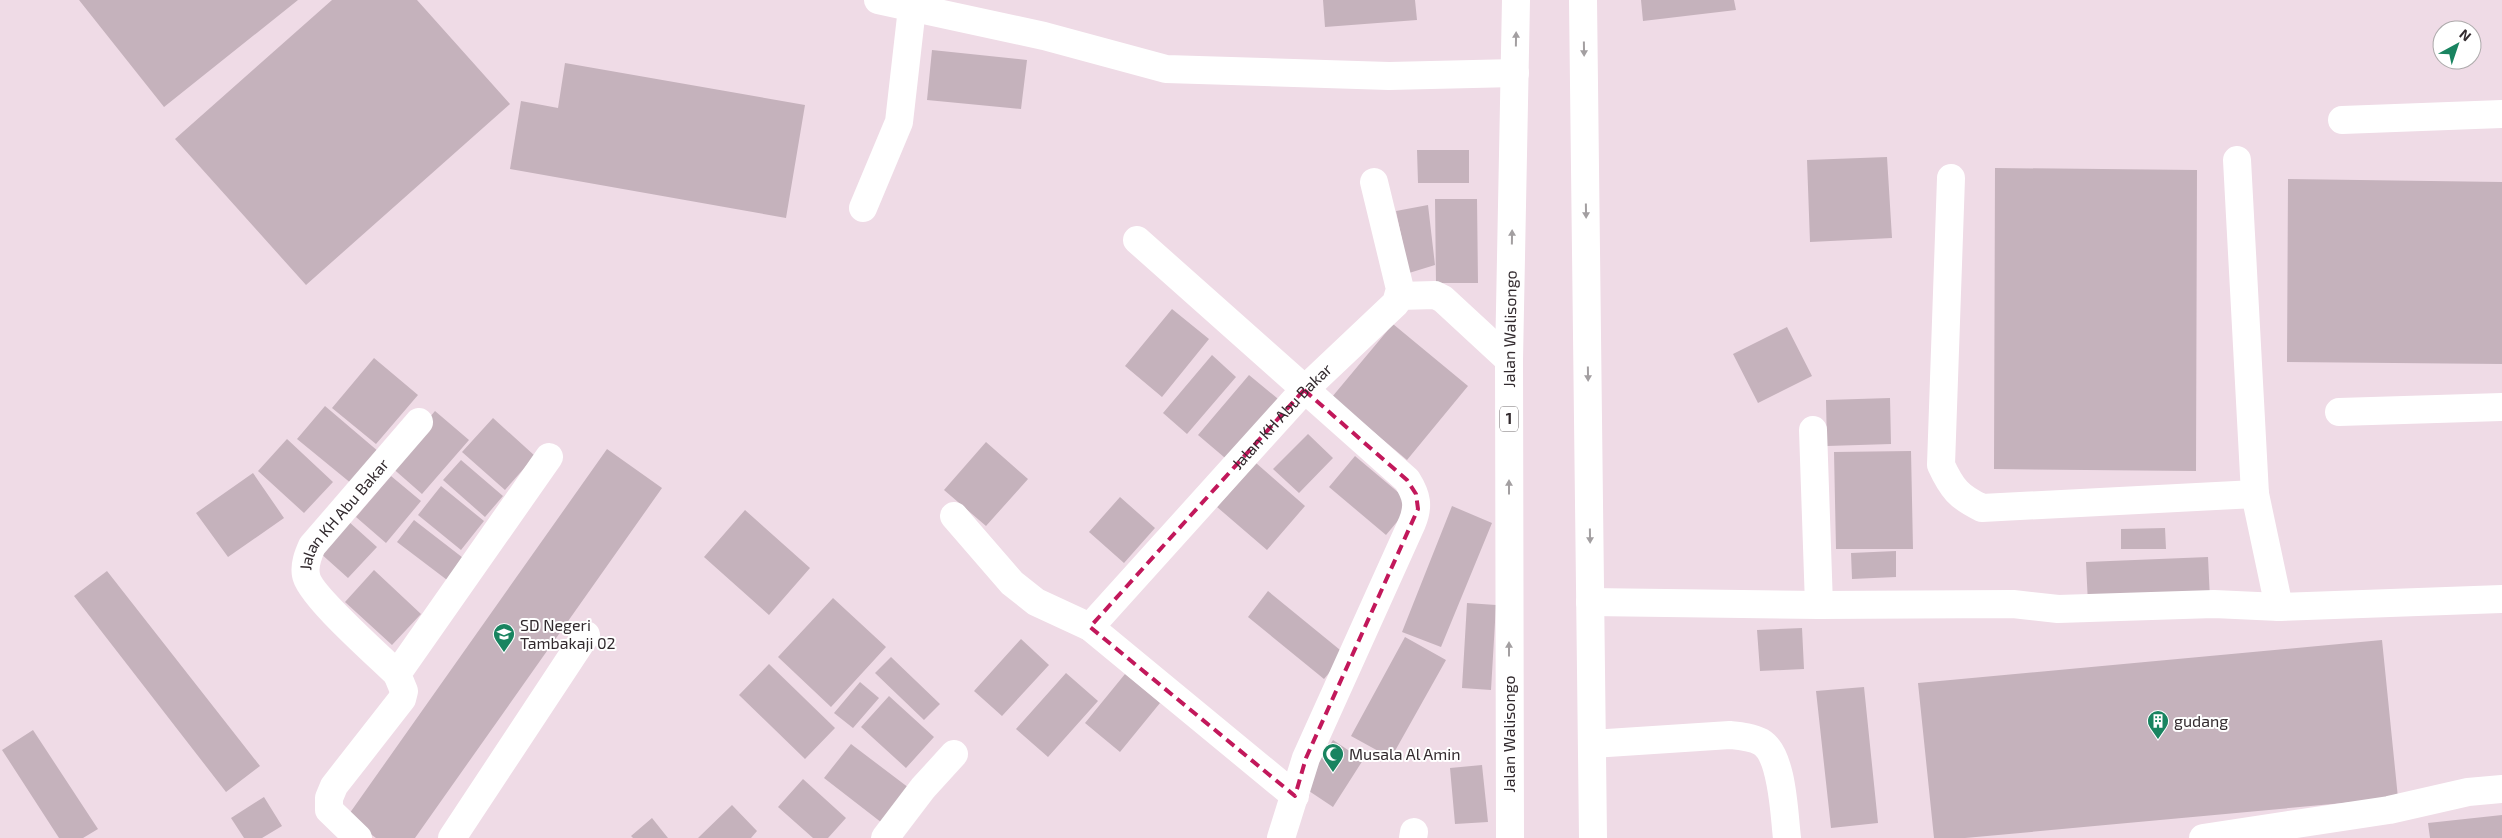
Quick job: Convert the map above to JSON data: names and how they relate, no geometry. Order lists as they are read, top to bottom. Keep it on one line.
{"streets":{"main road":["Jalan Walisongo","Jalan KH Abu Bakar","1"]},"places":{"school or university":["SD Negeri Tambakaji 02"],"building":["gudang"],"mosque":["Musala Al Amin"]},"north":"top right"}
